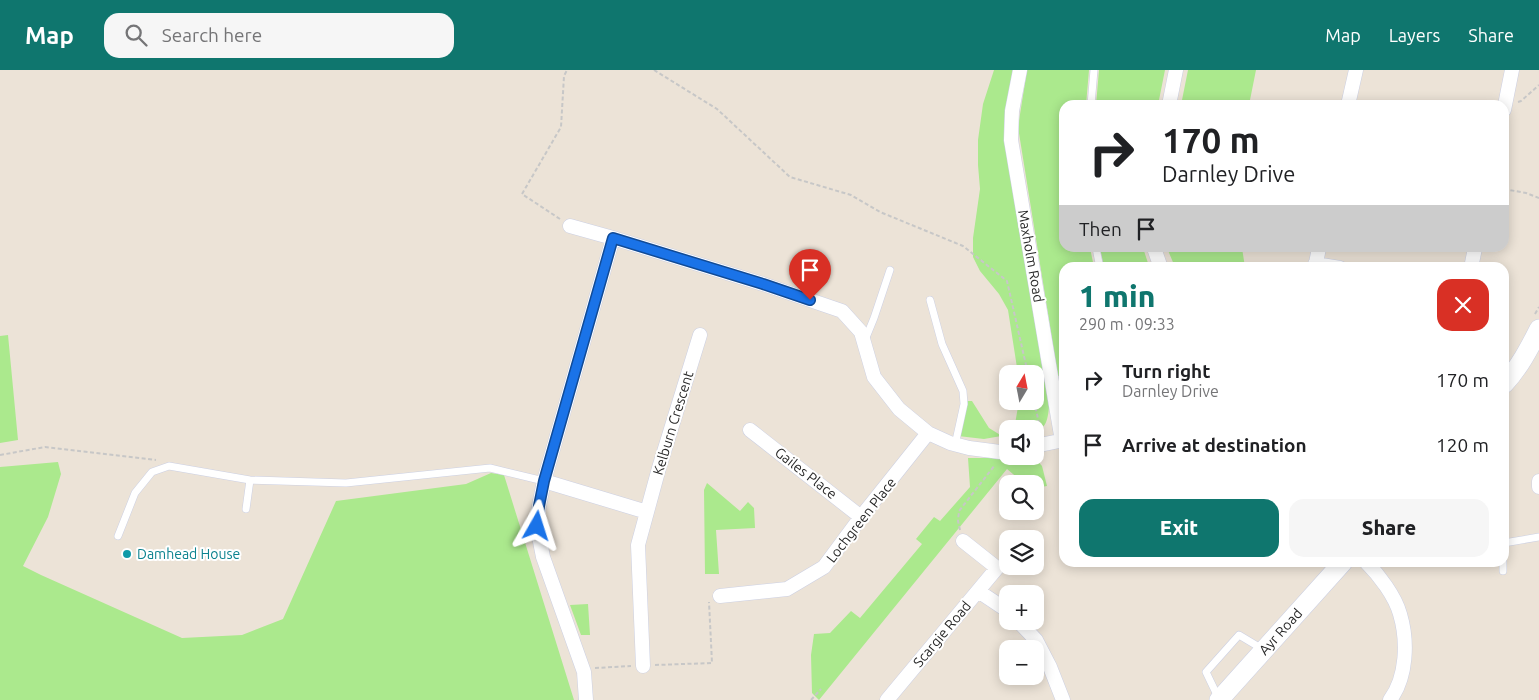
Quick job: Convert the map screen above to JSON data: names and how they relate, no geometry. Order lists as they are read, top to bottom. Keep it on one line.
{"streets":{"main road":["Ayr Road"],"street":["Maxholm Road","Kelburn Crescent","Gailes Place","Lochgreen Place","Scargie Road"]},"crossings":[["Gailes Place","Lochgreen Place"]],"places":["Damhead House"],"north":"top","page":{"header":"Map","search":"Search here","nav":["Map","Layers","Share"],"turn":["170 m","Darnley Drive"],"then":"Then","heading":["1 min","290 m · 09:33"],"list":[{"name":"Turn right","note":"Darnley Drive","value":"170 m"},{"name":"Arrive at destination","value":"120 m"}],"map_buttons":["+","−"],"buttons":["Exit","Share"]}}
